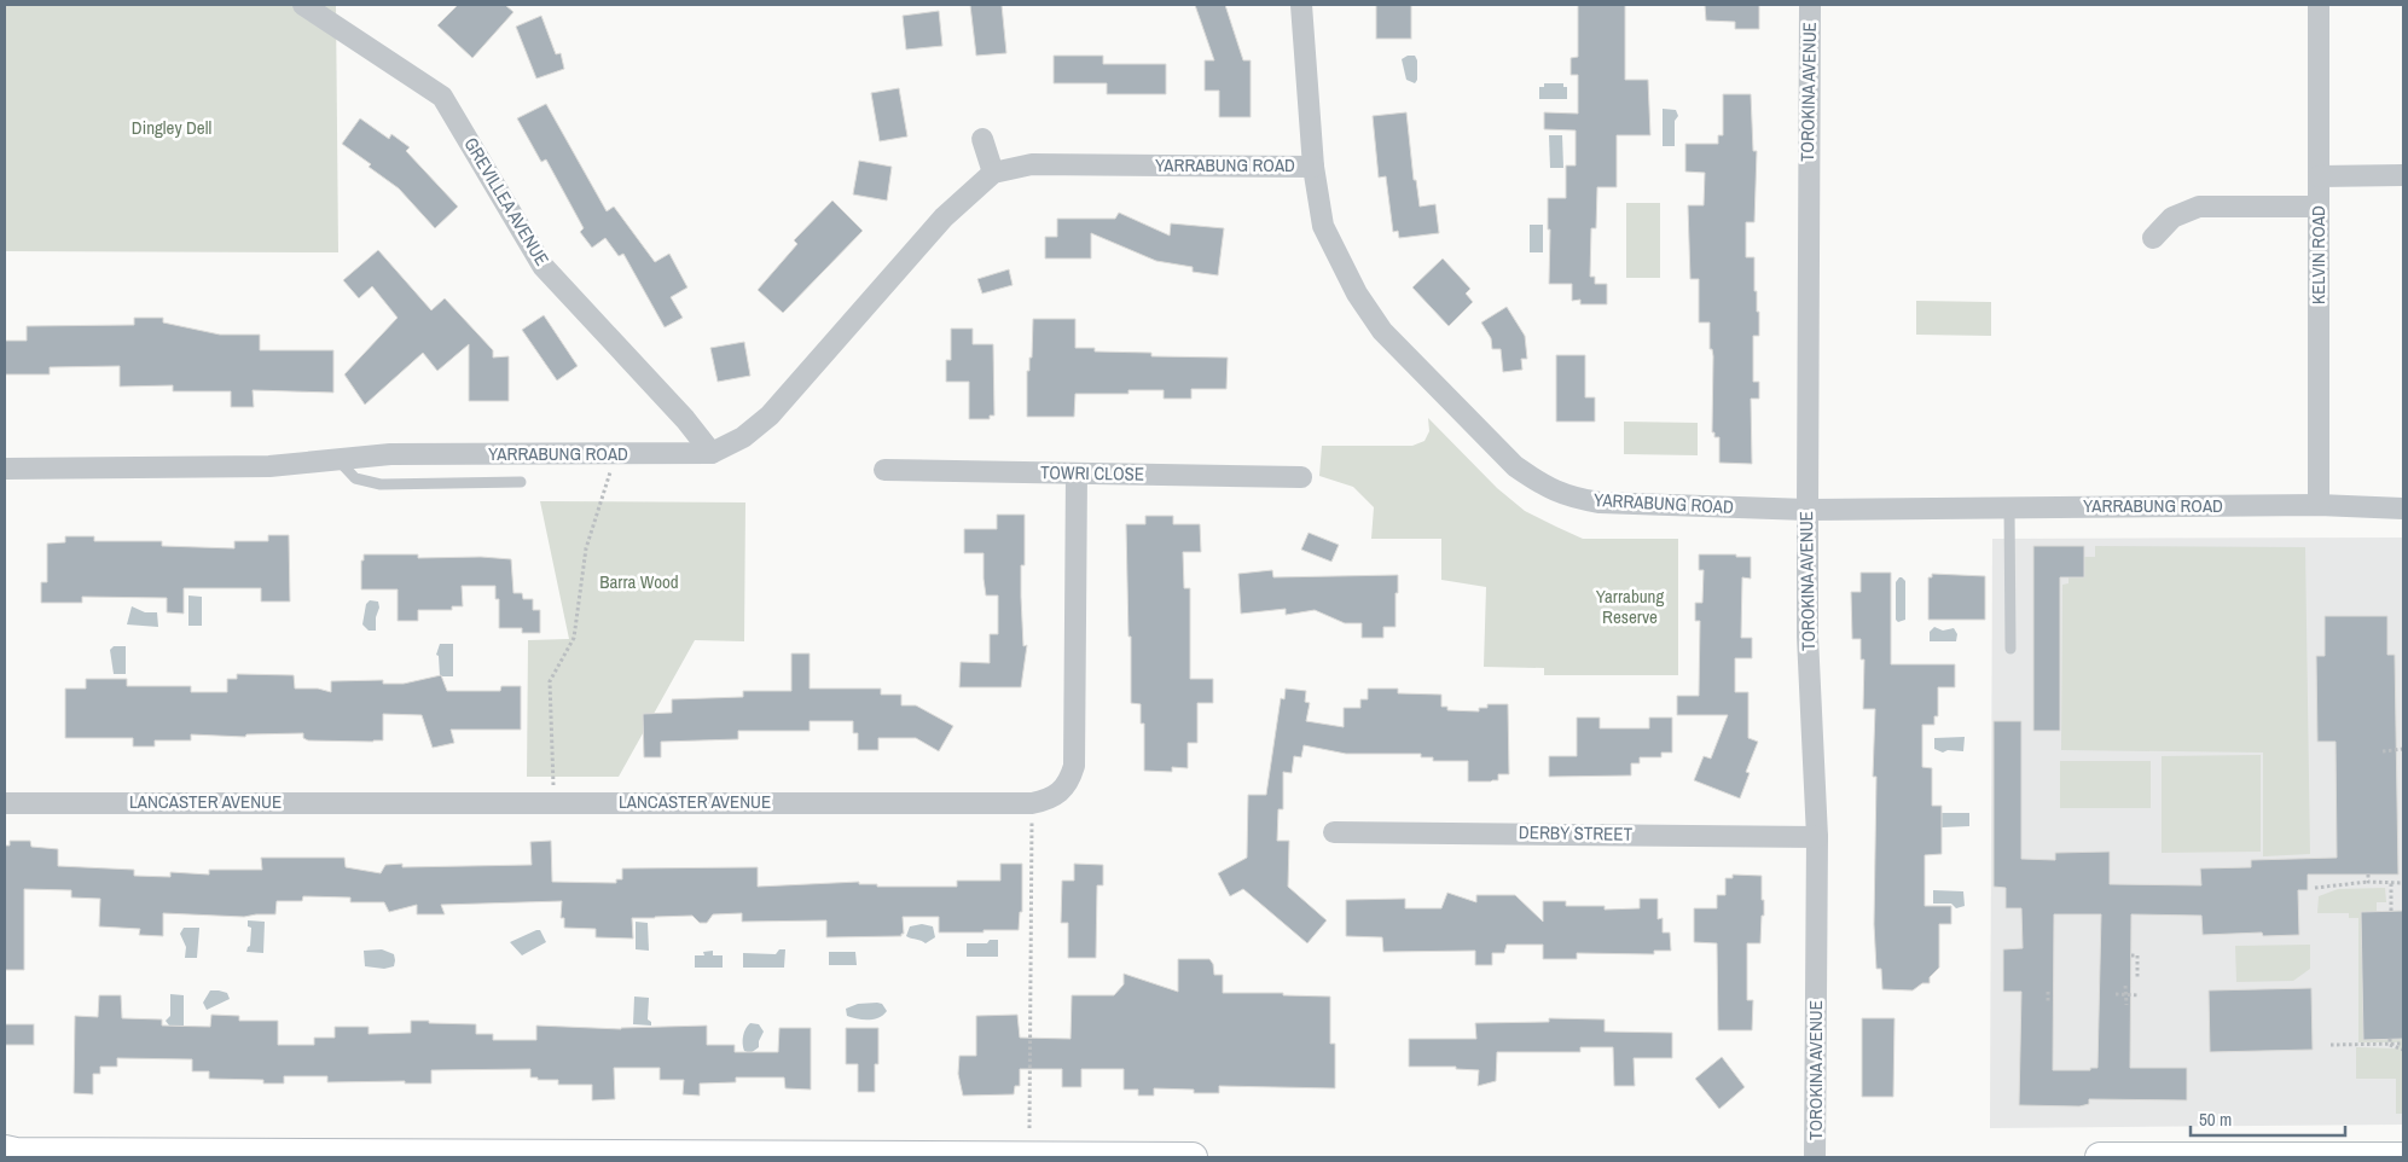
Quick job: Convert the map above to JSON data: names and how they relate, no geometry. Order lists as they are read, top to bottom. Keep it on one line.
{"streets":{"street":["TOROKINA AVENUE","YARRABUNG ROAD","GREVILLEA AVENUE","KELVIN ROAD","TOWRI CLOSE","LANCASTER AVENUE","DERBY STREET"]},"crossings":[["TOROKINA AVENUE","YARRABUNG ROAD"],["TOROKINA AVENUE","DERBY STREET"],["YARRABUNG ROAD","GREVILLEA AVENUE"],["YARRABUNG ROAD","KELVIN ROAD"],["TOWRI CLOSE","LANCASTER AVENUE"]],"parks":["Dingley Dell","Barra Wood","Yarrabung Reserve"],"scale_bar":"50 m"}
